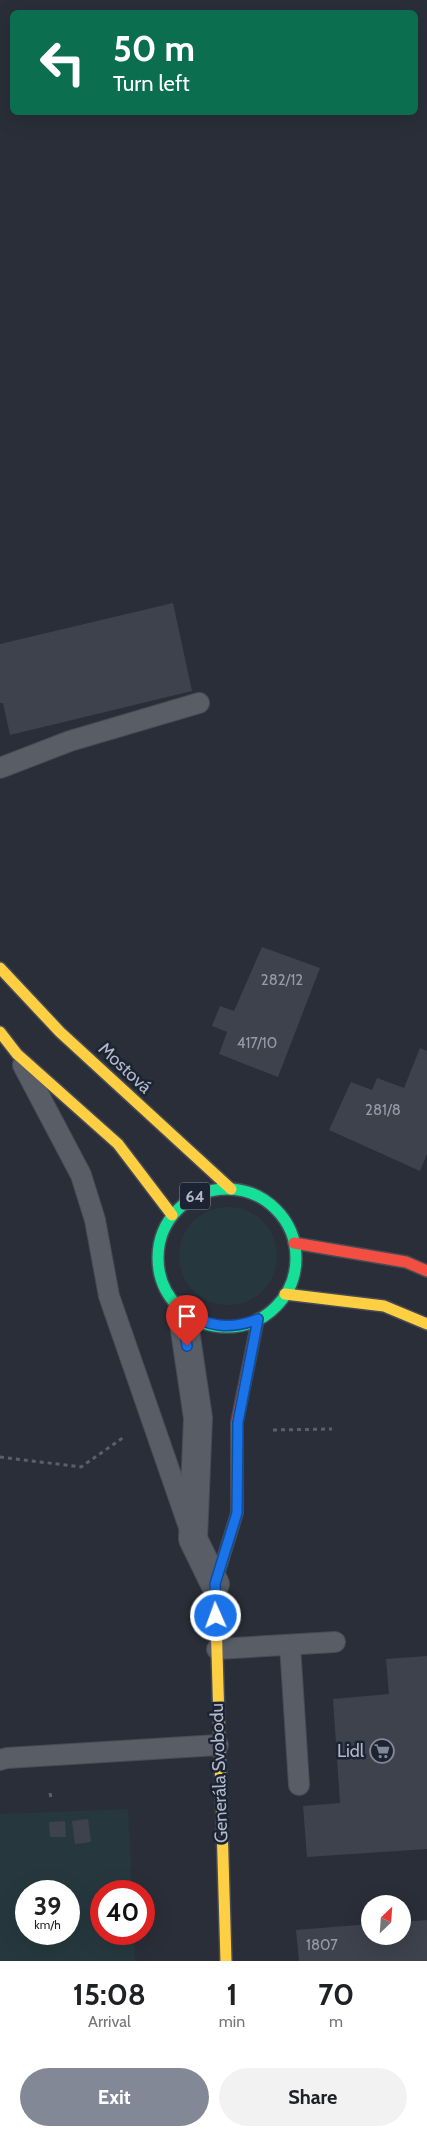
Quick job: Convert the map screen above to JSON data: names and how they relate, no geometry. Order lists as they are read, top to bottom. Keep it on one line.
{"streets":{"main road":["Mostová","64","Generála Svobodu"]},"crossings":[["Mostová","64"],["Mostová","Generála Svobodu"],["64","Generála Svobodu"]],"places":{"supermarket":["Lidl"]},"house_numbers":["282/12","417/10","281/8","1807"],"north":"top right","page":{"turn":["50 m","Turn left"],"speed":"39 km/h","limit":"40","eta":["15:08","Arrival","1","min","70","m"],"buttons":["Exit","Share"]}}
